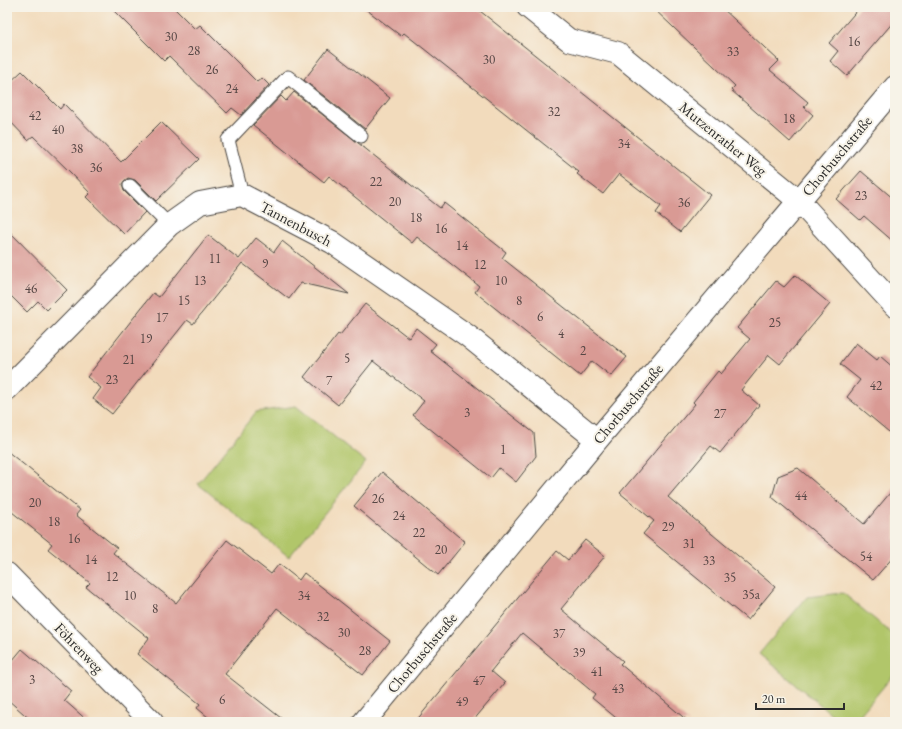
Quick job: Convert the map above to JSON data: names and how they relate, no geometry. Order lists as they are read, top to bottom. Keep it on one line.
{"streets":{"street":["Mutzenrather Weg","Chorbuschstraße","Tannenbusch","Föhrenweg"]},"crossings":[["Mutzenrather Weg","Chorbuschstraße"],["Chorbuschstraße","Tannenbusch"]],"house_numbers":["30","16","28","33","30","26","24","32","42","18","40","34","38","36","22","23","20","36","18","16","14","11","9","12","13","10","46","15","8","6","17","25","4","19","2","5","21","23","7","42","3","27","1","44","26","20","24","18","29","22","16","31","20","54","14","33","12","35","35a","10","34","8","32","30","37","28","39","41","3","47","43","6","49"],"scale_bar":"20 m"}
